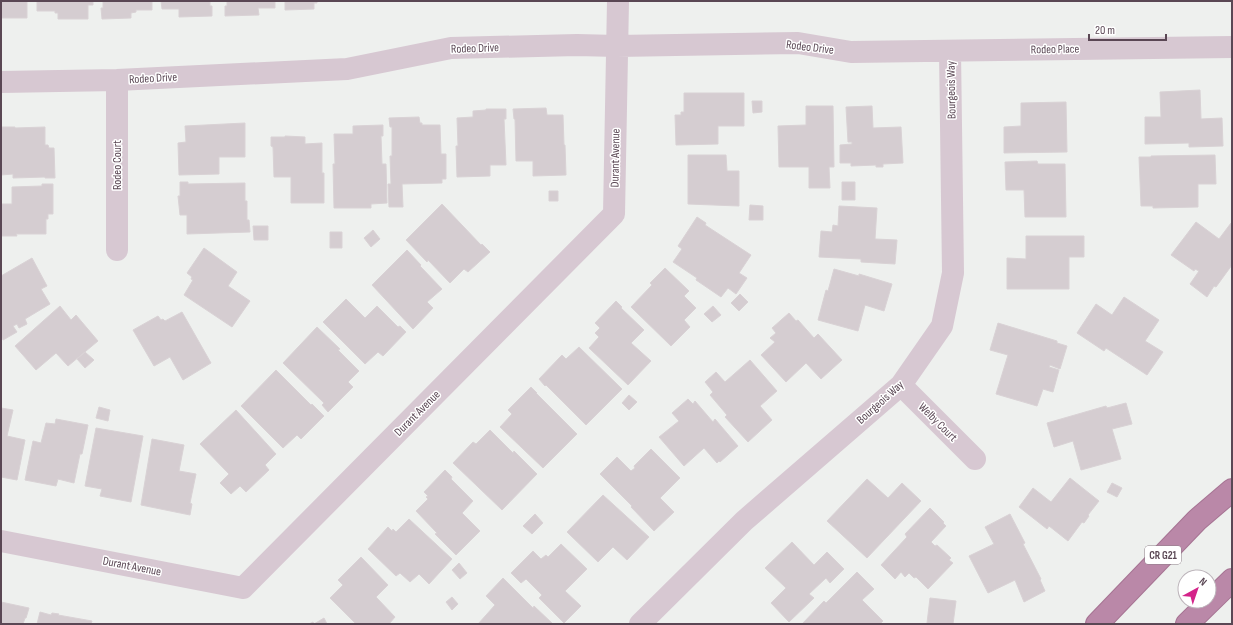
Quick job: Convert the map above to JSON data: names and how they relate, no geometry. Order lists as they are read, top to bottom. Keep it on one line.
{"streets":{"highway":["CR G21"],"street":["Rodeo Drive","Rodeo Place","Bourgeois Way","Durant Avenue","Rodeo Court","Welby Court"]},"crossings":[["Rodeo Drive","Rodeo Place"],["Rodeo Drive","Bourgeois Way"],["Rodeo Drive","Durant Avenue"],["Rodeo Drive","Rodeo Court"],["Rodeo Place","Bourgeois Way"],["Bourgeois Way","Welby Court"]],"scale_bar":"20 m","north":"top right"}
